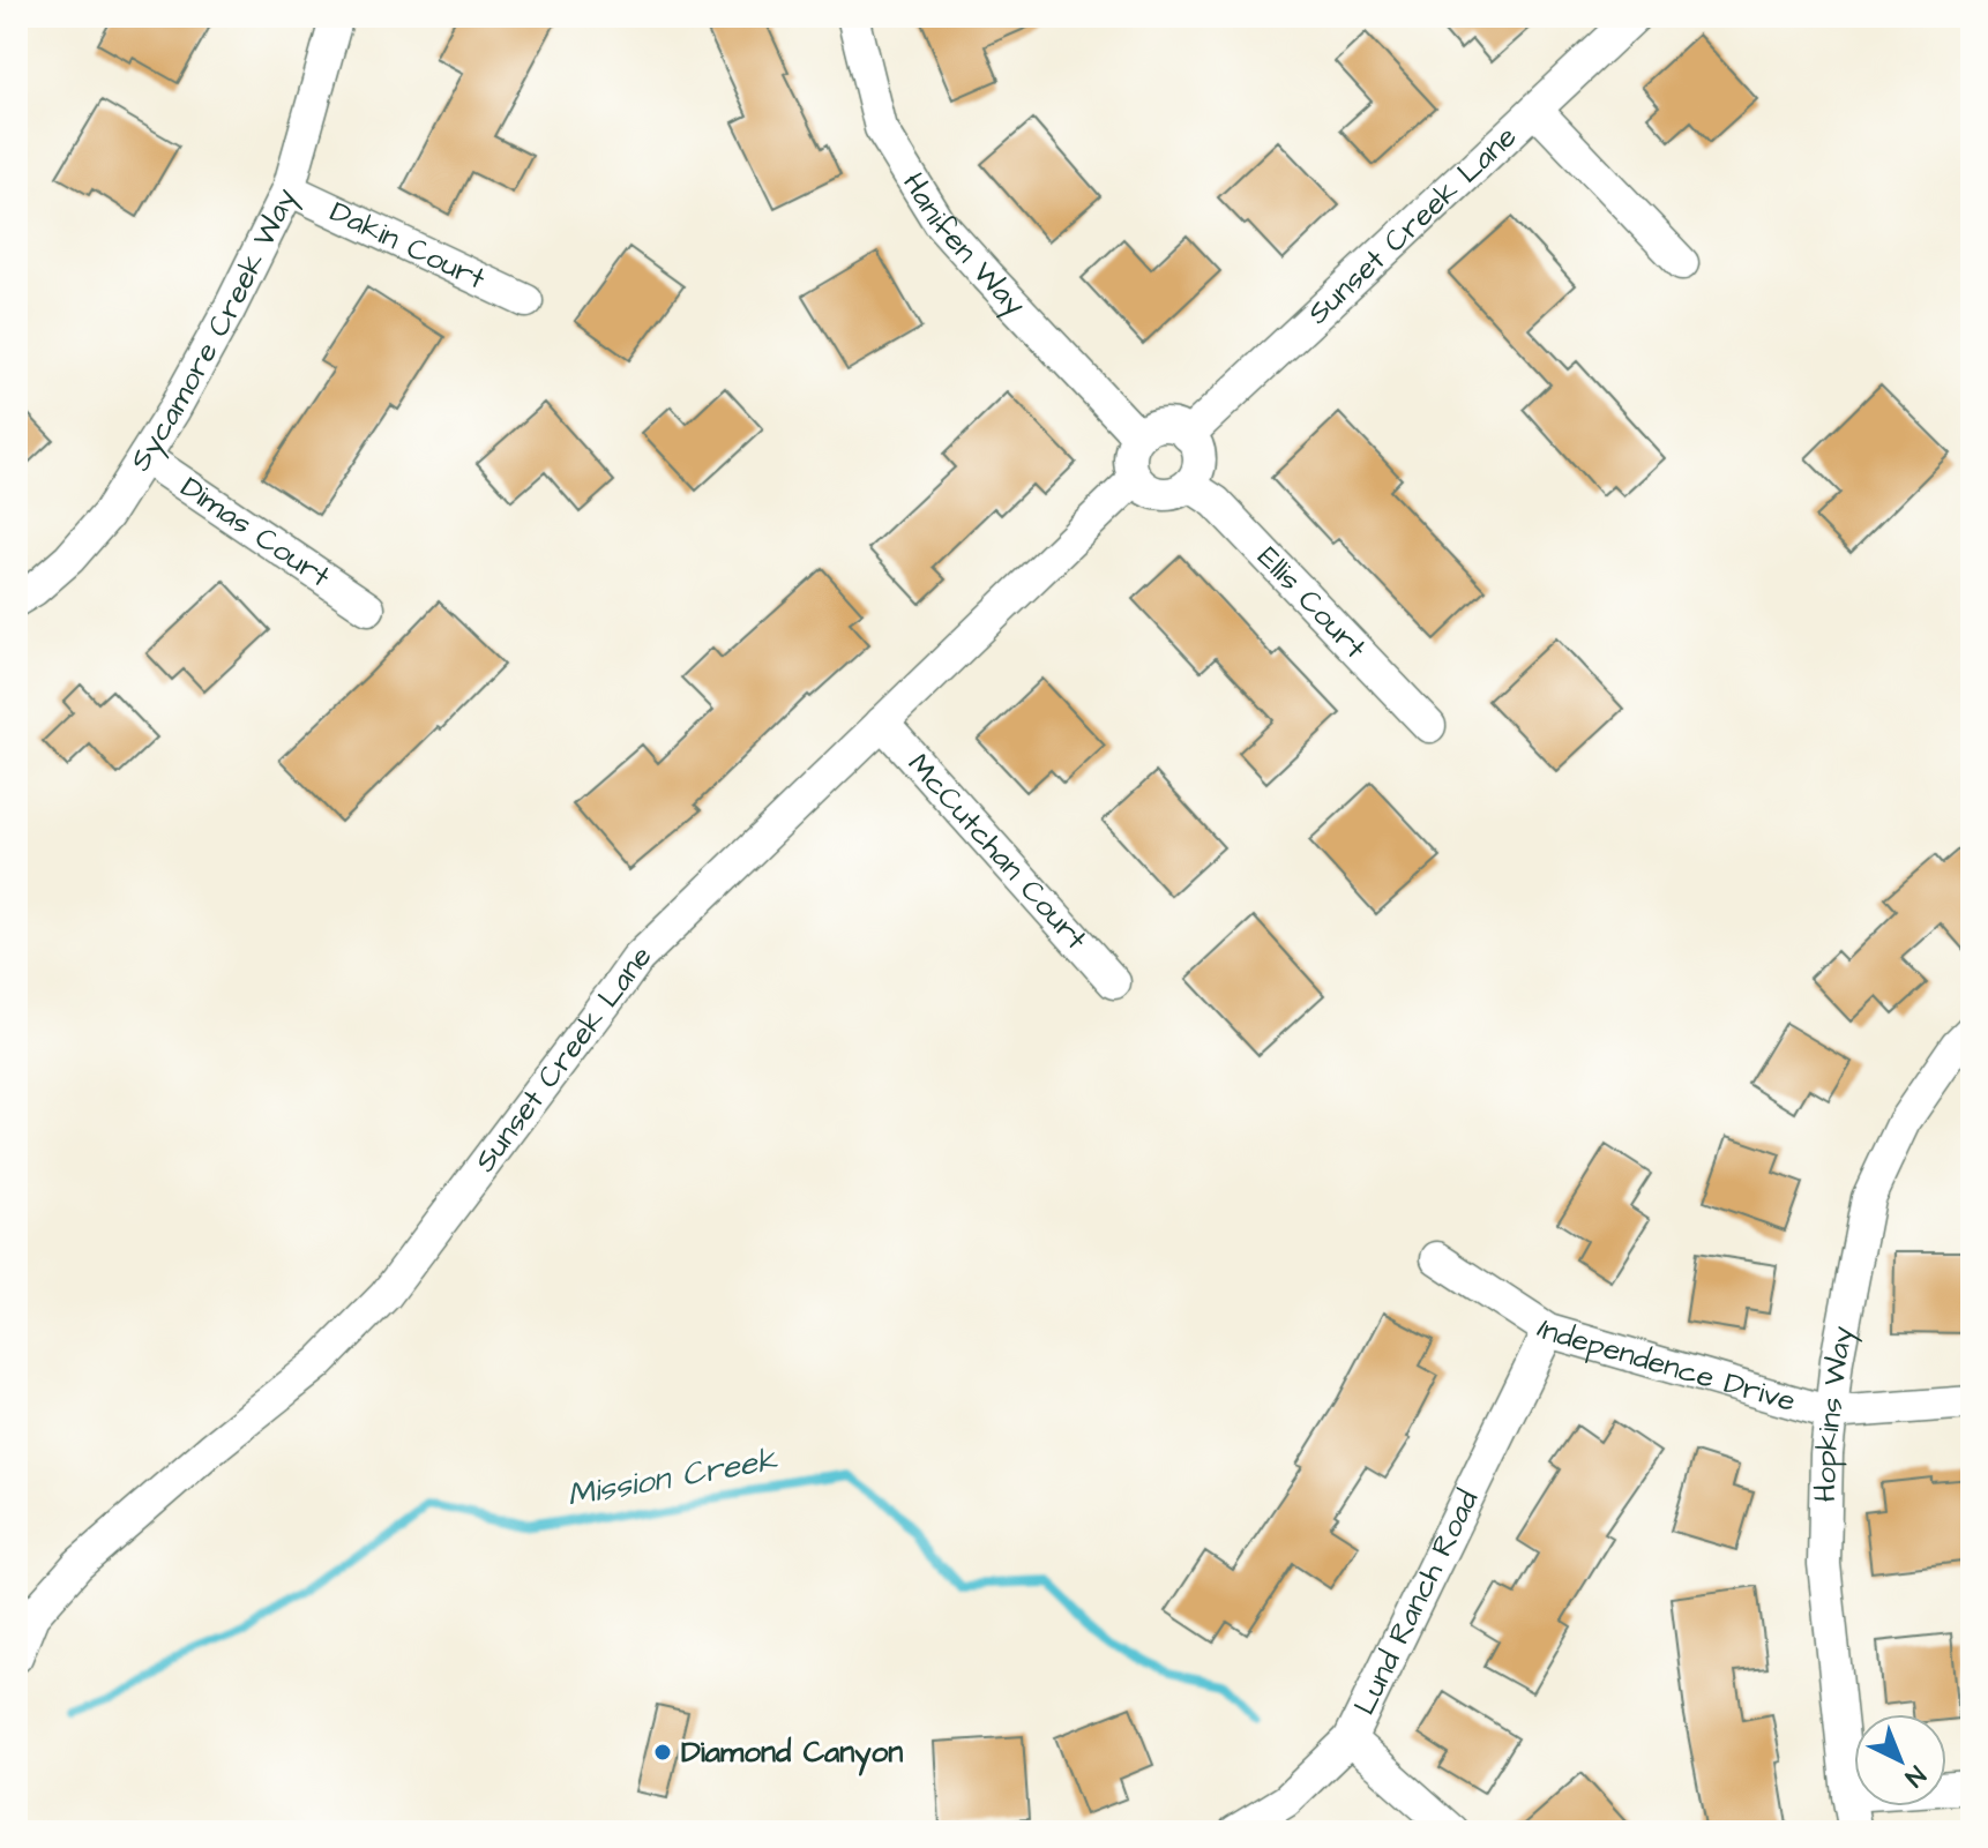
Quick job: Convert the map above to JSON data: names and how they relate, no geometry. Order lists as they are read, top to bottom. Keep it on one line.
{"streets":{"street":["Sunset Creek Lane","Hanifen Way","Dakin Court","Sycamore Creek Way","Dimas Court","Ellis Court","McCutchan Court","Independence Drive","Hopkins Way","Lund Ranch Road"]},"crossings":[["Sunset Creek Lane","Hanifen Way"],["Sunset Creek Lane","Ellis Court"],["Sunset Creek Lane","McCutchan Court"],["Hanifen Way","Ellis Court"],["Dakin Court","Sycamore Creek Way"],["Sycamore Creek Way","Dimas Court"],["Independence Drive","Hopkins Way"],["Independence Drive","Lund Ranch Road"]],"water":["Mission Creek"],"places":["Diamond Canyon"],"north":"bottom right"}
